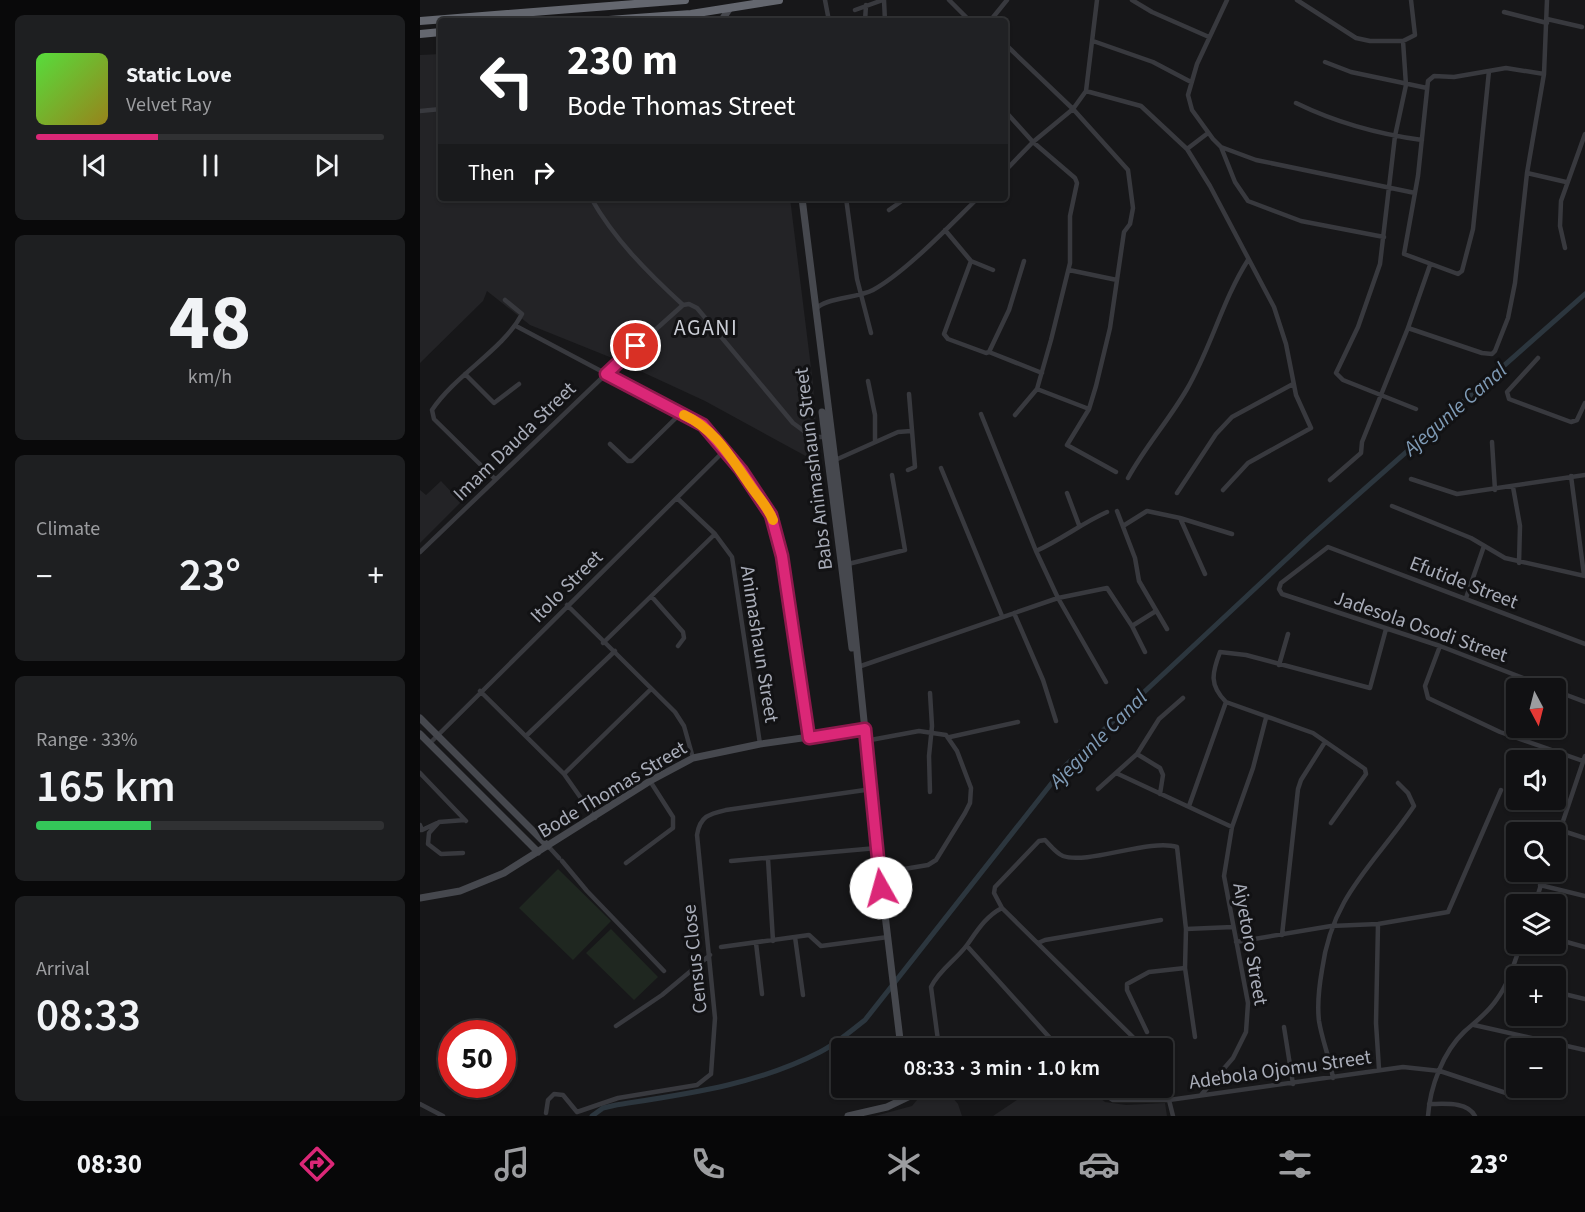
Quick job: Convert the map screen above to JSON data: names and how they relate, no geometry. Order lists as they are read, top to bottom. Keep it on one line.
{"streets":{"main road":["Babs Animashaun Street","Bode Thomas Street"],"street":["Imam Dauda Street","Efutide Street","Itolo Street","Jadesola Osodi Street","Animashaun Street","Aiyetoro Street","Census Close","Adebola Ojomu Street"]},"crossings":[["Babs Animashaun Street","Bode Thomas Street"],["Babs Animashaun Street","Census Close"],["Efutide Street","Jadesola Osodi Street"],["Itolo Street","Animashaun Street"],["Animashaun Street","Bode Thomas Street"],["Aiyetoro Street","Adebola Ojomu Street"]],"districts":["AGANI"],"water":["Ajegunle Canal"],"north":"bottom","page":{"turn":["230 m","Bode Thomas Street"],"song":["Static Love","Velvet Ray"],"then":"Then","tile":[["48","km/h"],"Climate",["Range · 33%","165 km"],["Arrival","08:33"]],"heat":["−","23°","+"],"map_buttons":["+","−"],"limit":"50","trip":"08:33 · 3 min · 1.0 km","tabs":["08:30","23°"]}}
